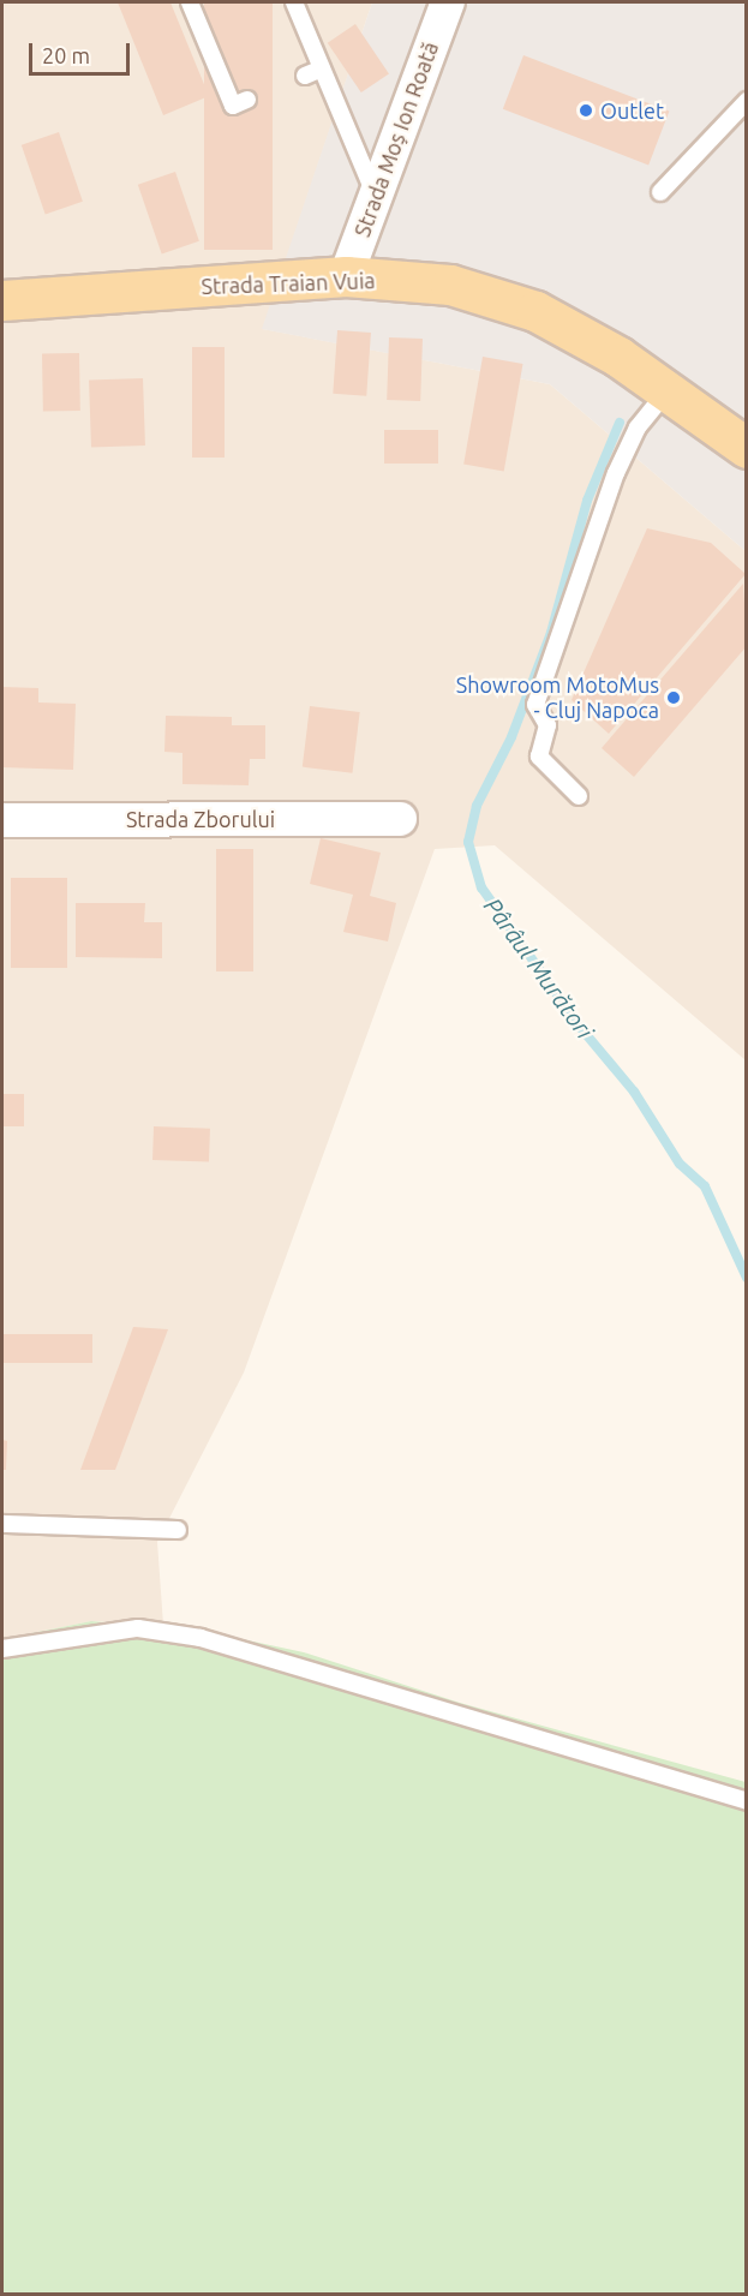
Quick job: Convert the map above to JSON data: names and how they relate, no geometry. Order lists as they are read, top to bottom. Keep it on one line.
{"streets":{"main road":["Strada Traian Vuia"],"street":["Strada Moș Ion Roată","Strada Zborului"]},"crossings":[["Strada Moș Ion Roată","Strada Traian Vuia"]],"water":["Pârâul Murători"],"places":["Outlet","Showroom MotoMus - Cluj Napoca"],"scale_bar":"20 m"}
